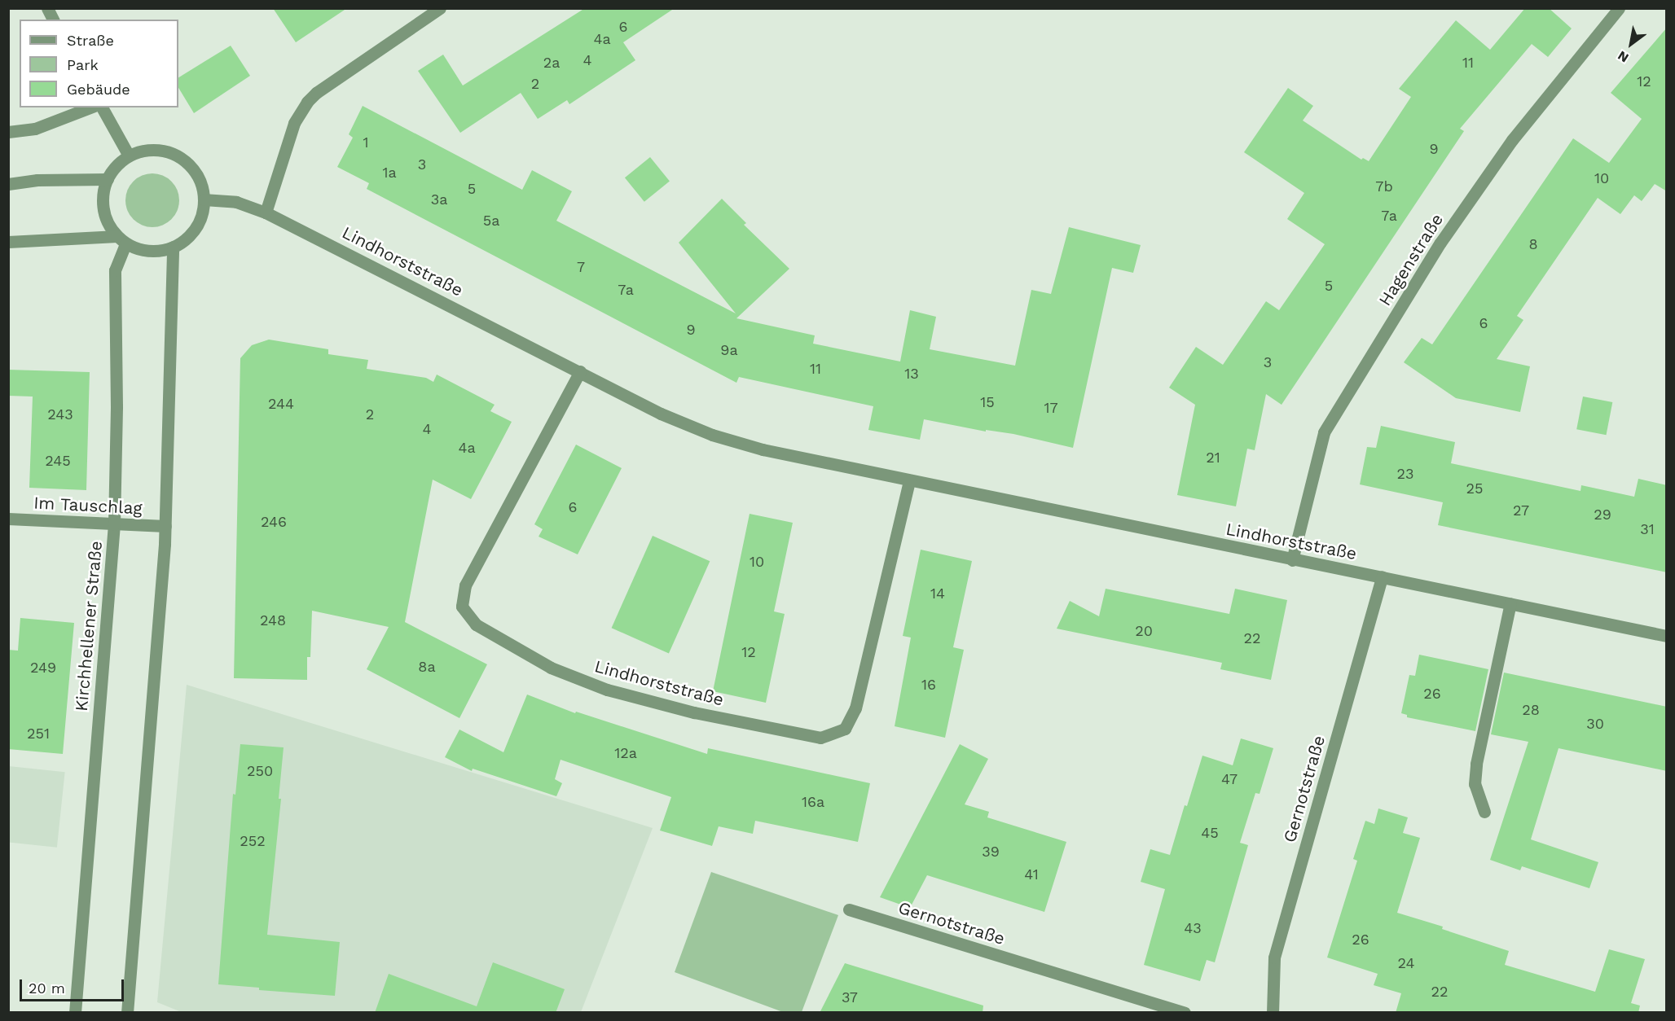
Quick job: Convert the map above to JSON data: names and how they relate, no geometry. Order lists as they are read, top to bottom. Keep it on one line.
{"streets":{"street":["Hagenstraße","Lindhorststraße","Im Tauschlag","Kirchhellener Straße","Gernotstraße"]},"crossings":[["Hagenstraße","Lindhorststraße"],["Lindhorststraße","Kirchhellener Straße"],["Lindhorststraße","Gernotstraße"],["Im Tauschlag","Kirchhellener Straße"]],"house_numbers":["6","4a","4","2a","11","12","2","1","9","3","1a","10","7b","5","3a","7a","5a","8","7","5","7a","6","9","9a","3","11","13","15","244","17","243","2","4","4a","21","245","23","25","6","27","29","246","31","10","14","248","20","22","12","8a","249","16","26","28","30","251","12a","250","47","16a","45","252","39","41","43","26","24","22","37"],"legend":["Straße","Park","Gebäude"],"scale_bar":"20 m","north":"bottom left"}
